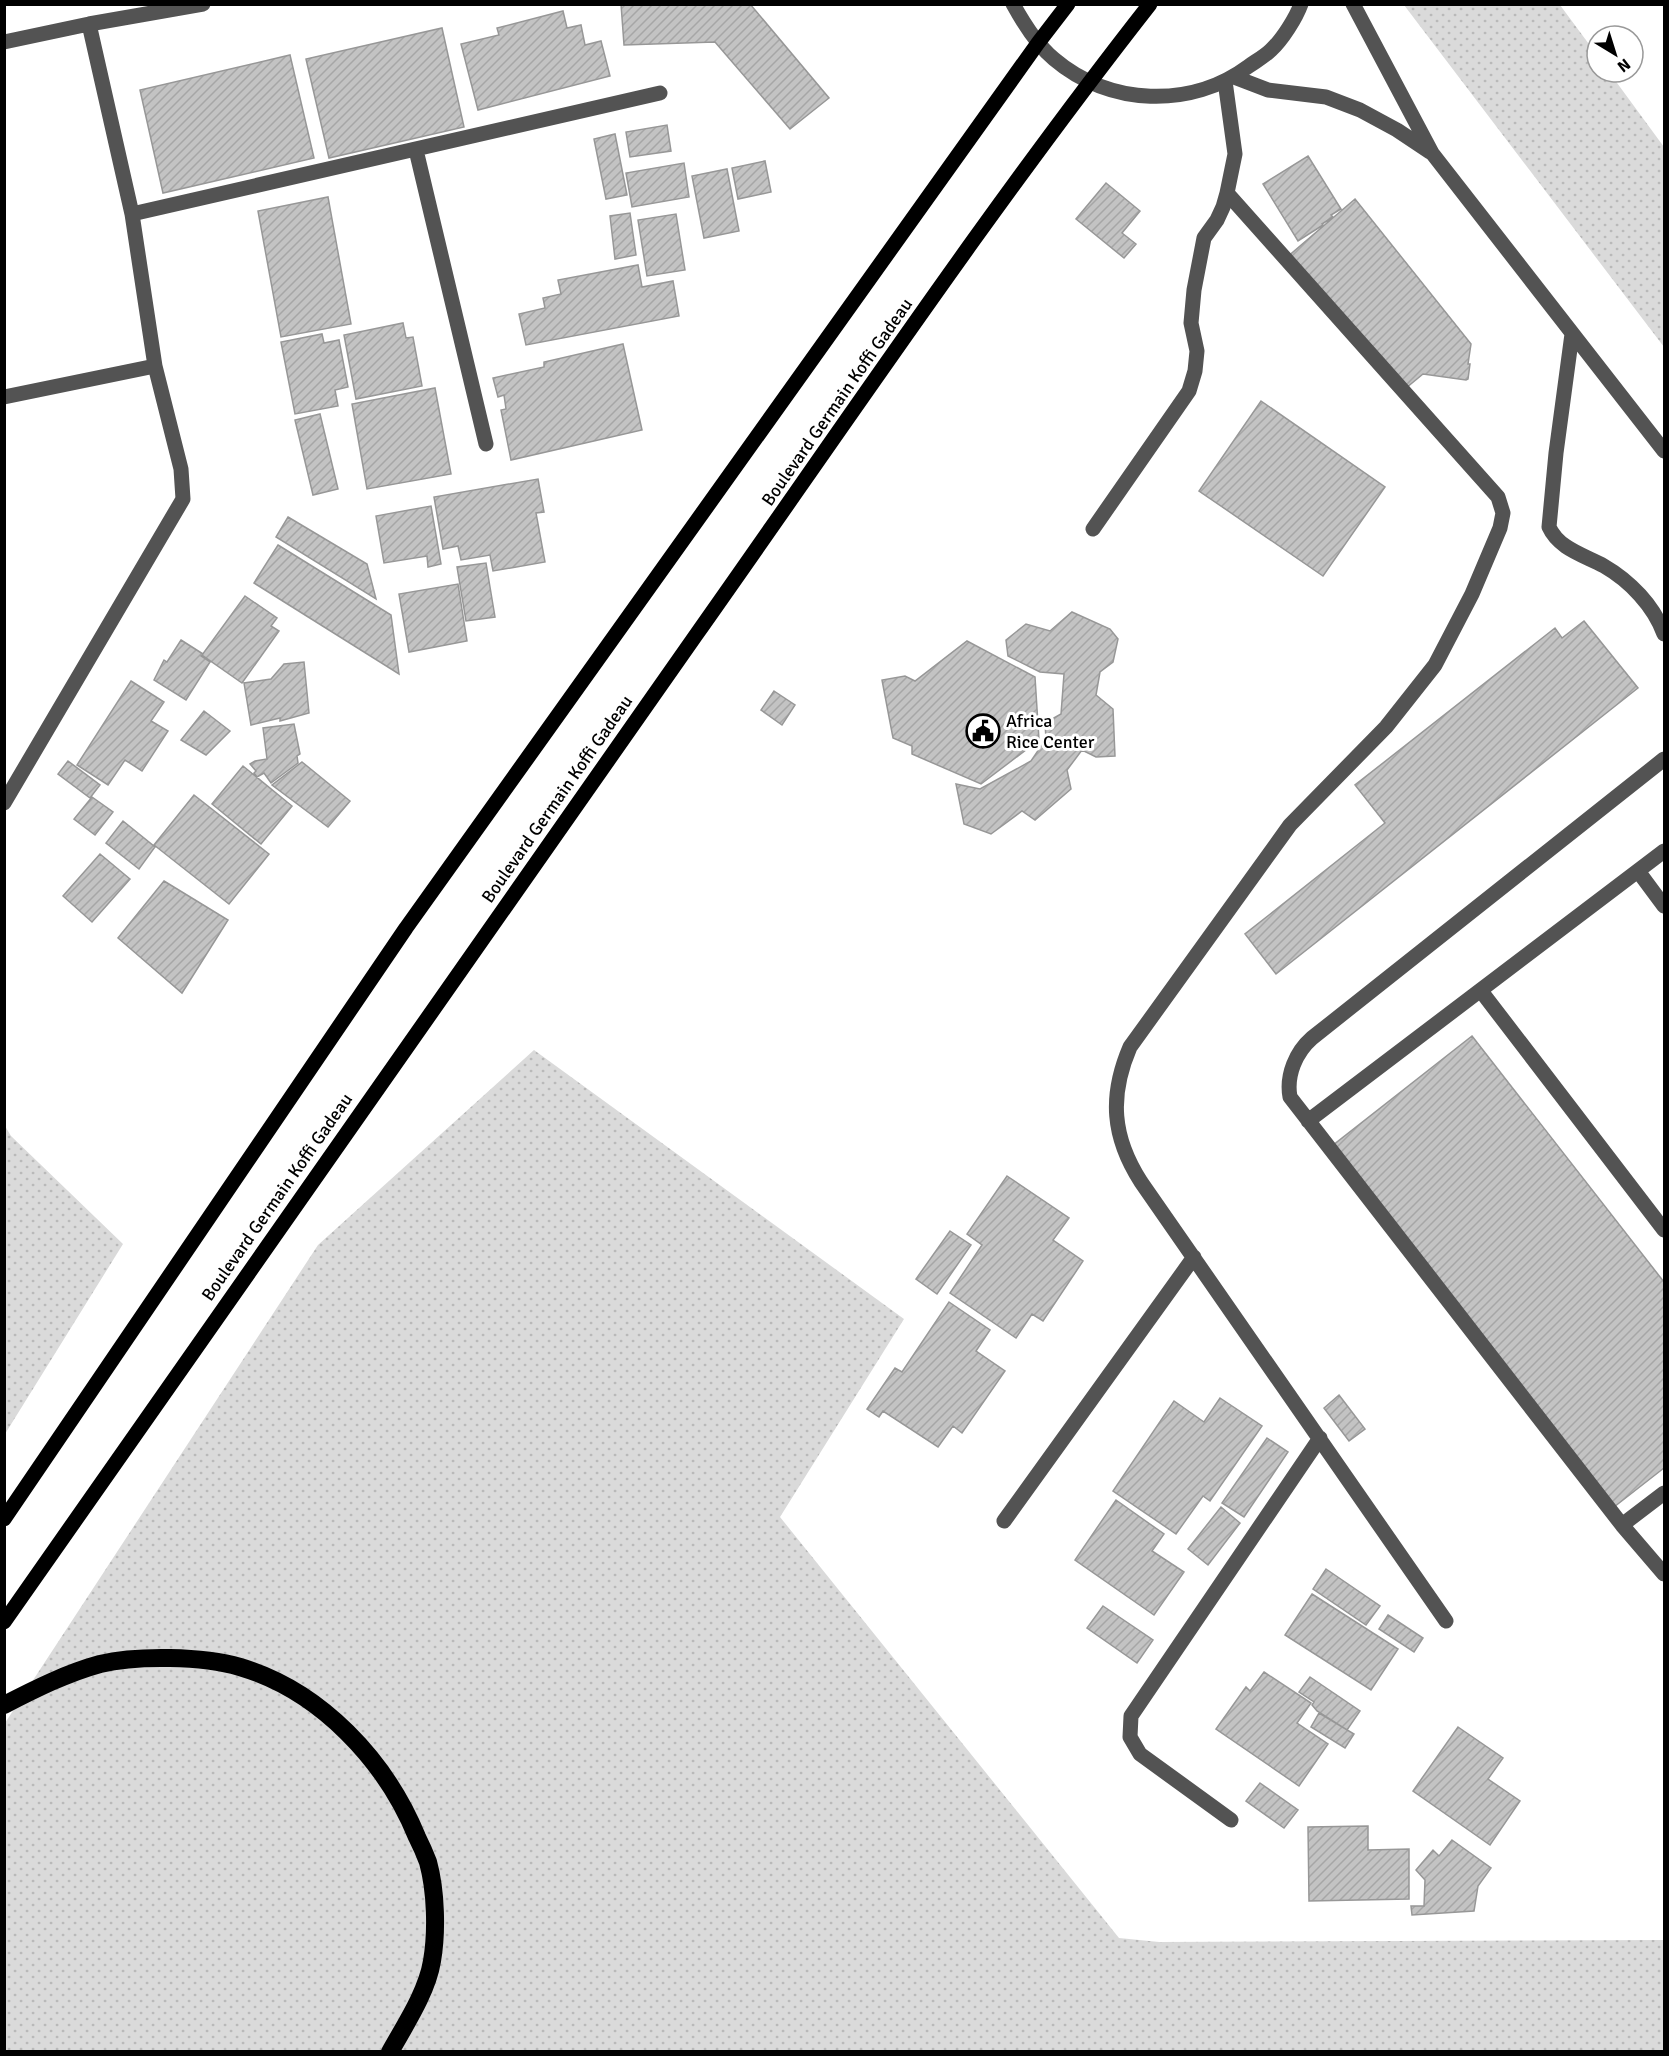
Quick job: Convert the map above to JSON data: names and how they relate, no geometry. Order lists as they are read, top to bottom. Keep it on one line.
{"streets":{"main road":["Boulevard Germain Koffi Gadeau"]},"places":{"public building":["Africa Rice Center"]},"north":"bottom right"}
